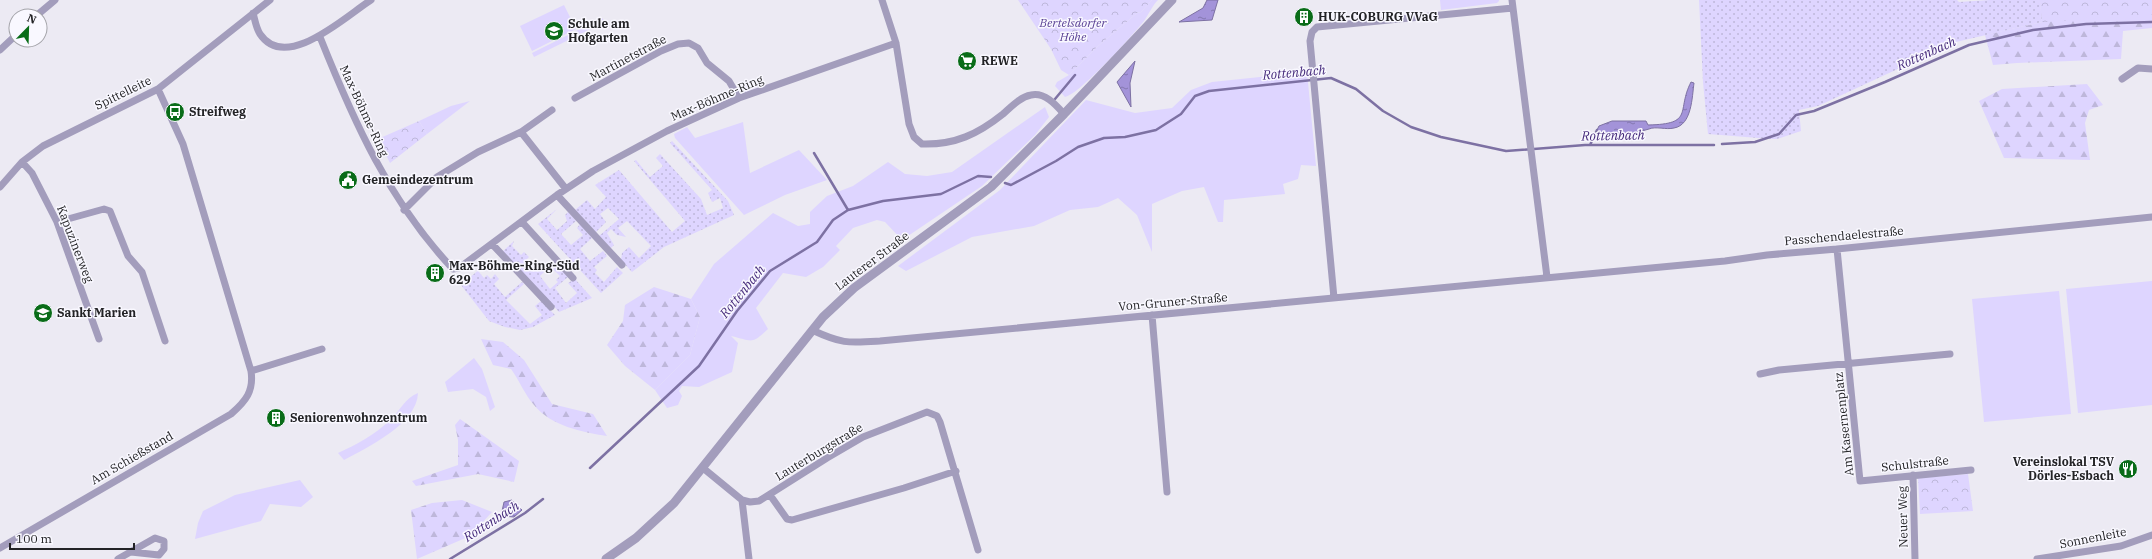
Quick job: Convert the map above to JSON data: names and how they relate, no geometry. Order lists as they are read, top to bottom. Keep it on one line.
{"streets":{"street":["Martinetstraße","Spittelleite","Max-Böhme-Ring","Passchendaelestraße","Kapuzinerweg","Lauterer Straße","Von-Gruner-Straße","Am Kasernenplatz","Lauterburgstraße","Am Schießstand","Schulstraße","Neuer Weg","Sonnenleite"]},"crossings":[["Martinetstraße","Max-Böhme-Ring"],["Spittelleite","Kapuzinerweg"],["Spittelleite","Am Schießstand"],["Passchendaelestraße","Von-Gruner-Straße"],["Passchendaelestraße","Am Kasernenplatz"],["Lauterer Straße","Von-Gruner-Straße"],["Am Kasernenplatz","Schulstraße"],["Schulstraße","Neuer Weg"]],"water":["Rottenbach"],"parks":["Bertelsdorfer Höhe"],"places":{"building":["HUK-COBURG VVaG","Max-Böhme-Ring-Süd 629","Seniorenwohnzentrum"],"school or university":["Schule am Hofgarten","Sankt Marien"],"supermarket":["REWE"],"bus stop":["Streifweg"],"public building":["Gemeindezentrum"],"restaurant":["Vereinslokal TSV Dörles-Esbach"]},"scale_bar":"100 m","north":"top right"}
